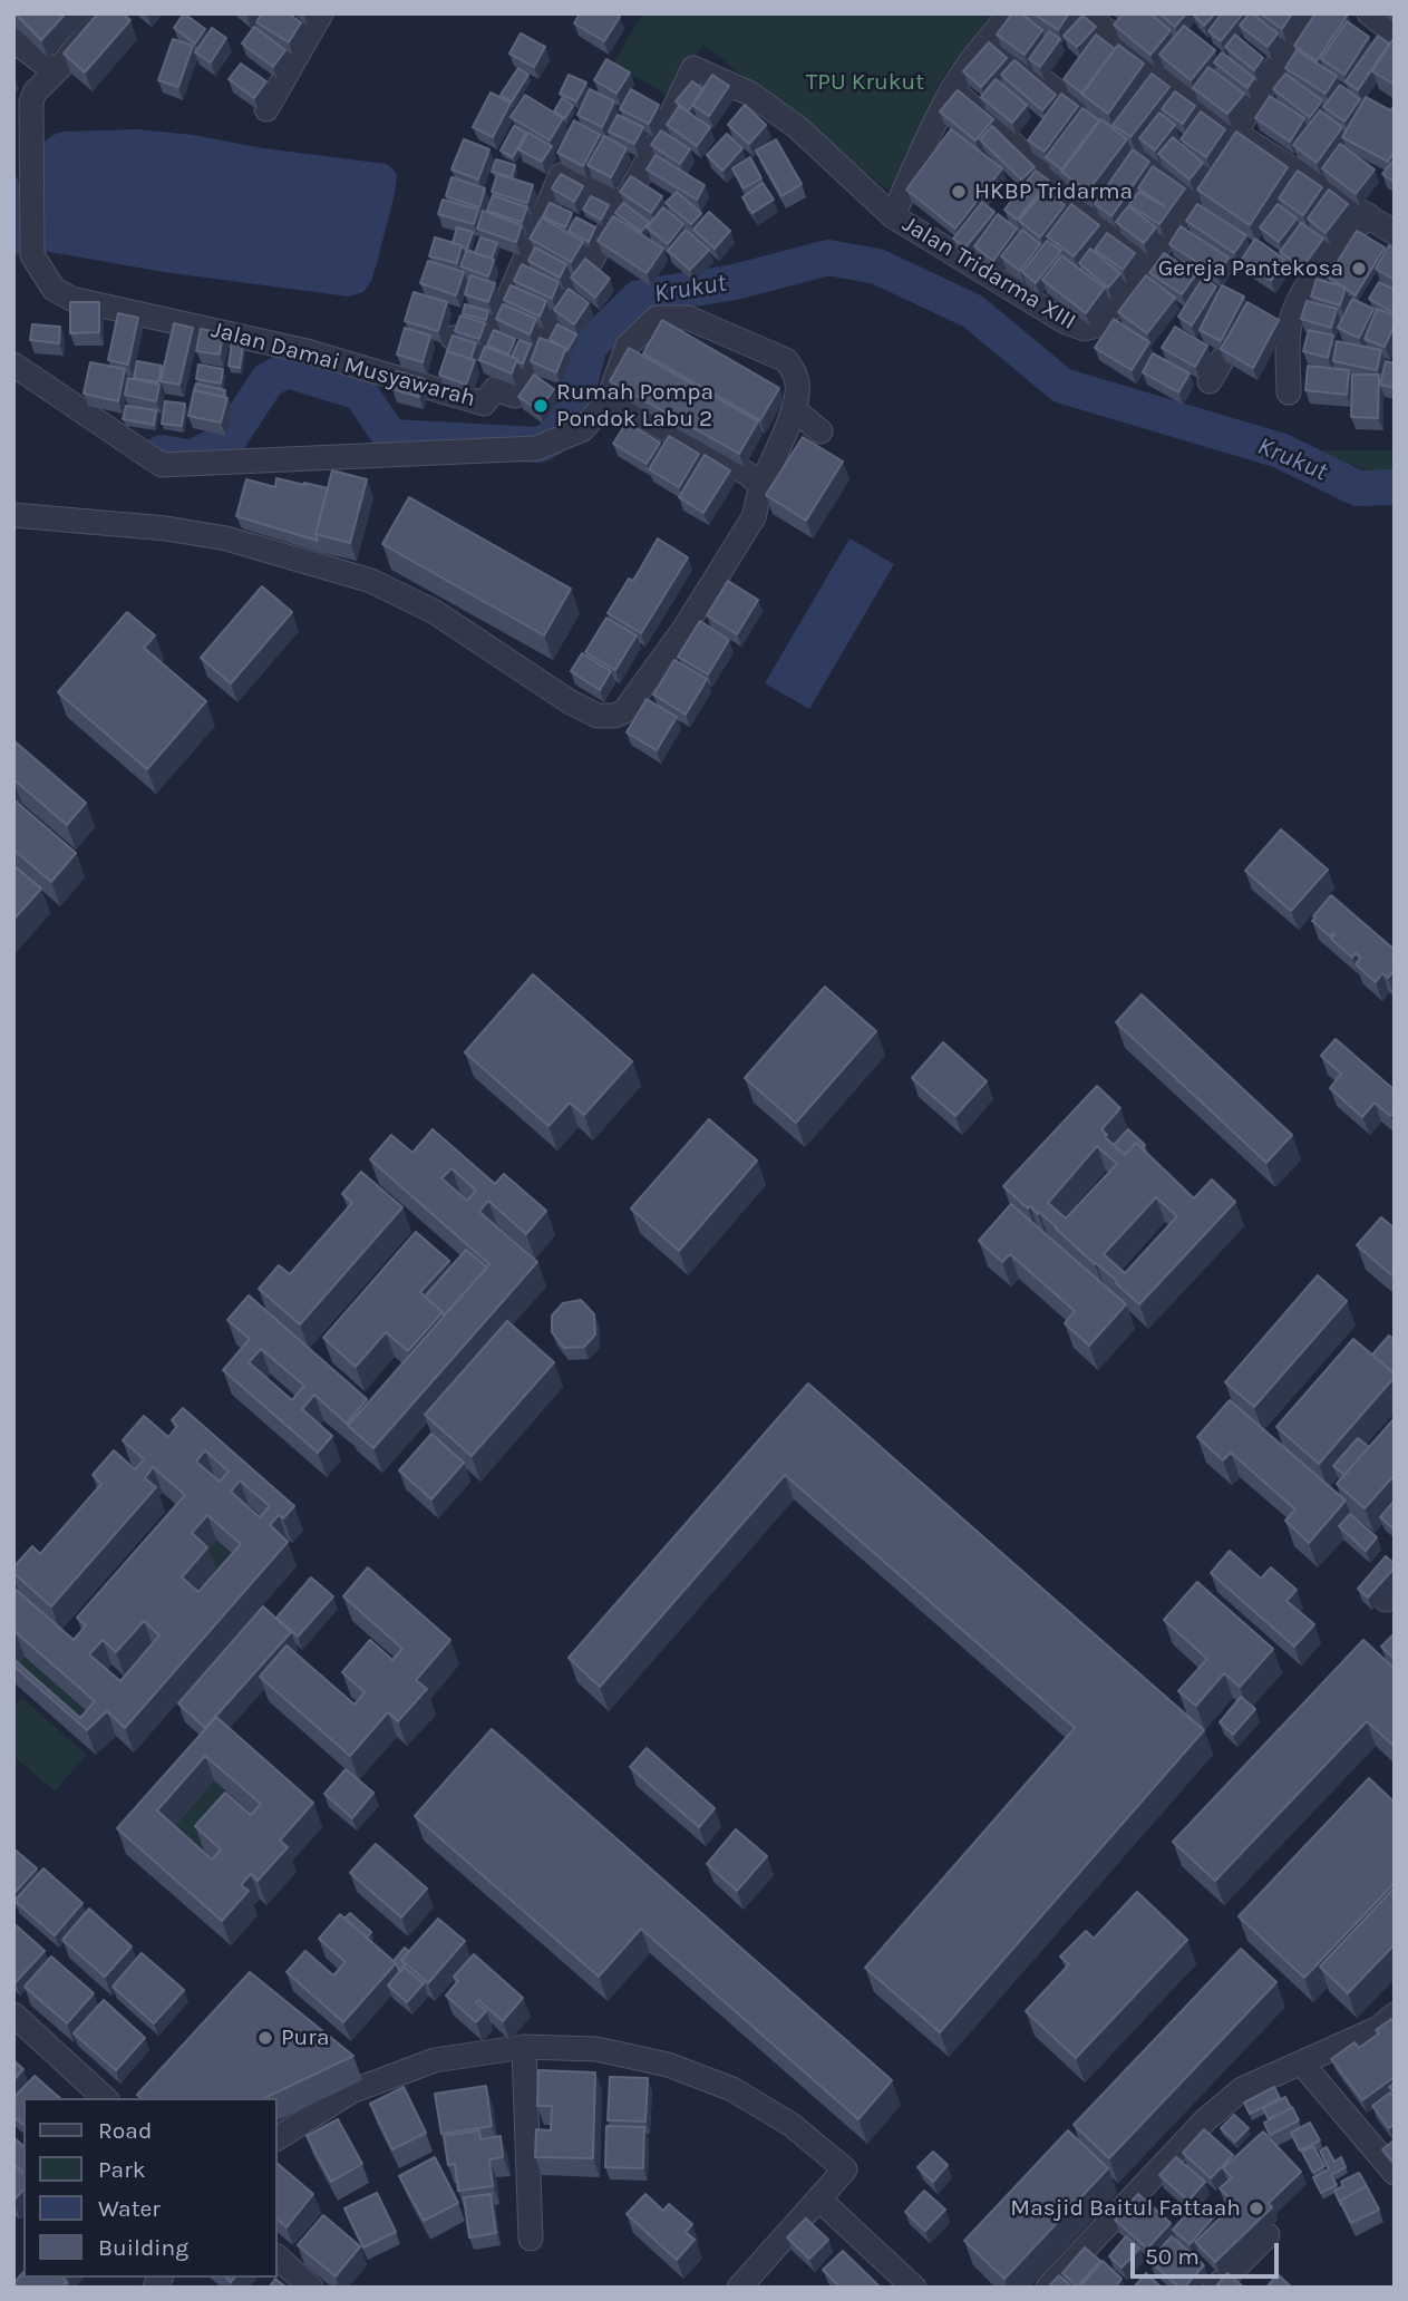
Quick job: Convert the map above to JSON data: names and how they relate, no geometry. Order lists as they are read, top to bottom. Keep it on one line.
{"streets":{"street":["Jalan Tridarma XIII","Jalan Damai Musyawarah"]},"crossings":[["Jalan Tridarma XIII","Jalan Damai Musyawarah"]],"water":["Krukut"],"parks":["TPU Krukut"],"places":["HKBP Tridarma","Gereja Pantekosa","Rumah Pompa Pondok Labu 2","Pura","Masjid Baitul Fattaah"],"legend":["Road","Park","Water","Building"],"scale_bar":"50 m"}
